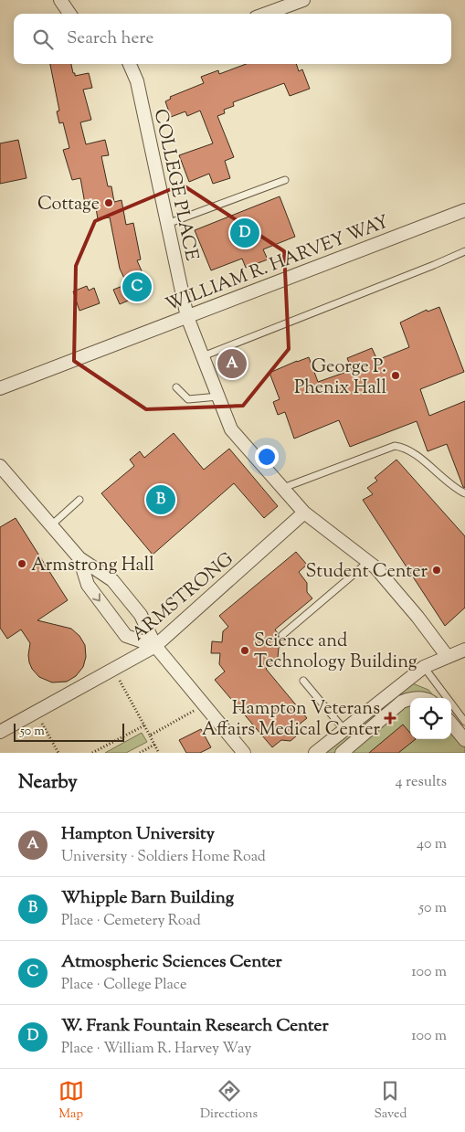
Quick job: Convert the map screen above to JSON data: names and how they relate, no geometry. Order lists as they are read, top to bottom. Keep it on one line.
{"streets":{"street":["COLLEGE PLACE","WILLIAM R. HARVEY WAY","ARMSTRONG"]},"crossings":[["COLLEGE PLACE","WILLIAM R. HARVEY WAY"],["COLLEGE PLACE","ARMSTRONG"]],"places":{"other":["Cottage","George P. Phenix Hall","Armstrong Hall","Student Center","Science and Technology Building"],"health":["Hampton Veterans Affairs Medical Center"]},"scale_bar":"50 m","page":{"search":"Search here","pins":["D","C","A","B"],"scale":"50 m","heading":["Nearby","4 results"],"list":[{"mark":"A","name":"Hampton University","note":"University · Soldiers Home Road","value":"40 m"},{"mark":"B","name":"Whipple Barn Building","note":"Place · Cemetery Road","value":"50 m"},{"mark":"C","name":"Atmospheric Sciences Center","note":"Place · College Place","value":"100 m"},{"mark":"D","name":"W. Frank Fountain Research Center","note":"Place · William R. Harvey Way","value":"100 m"}],"nav":["Map","Directions","Saved"]}}
